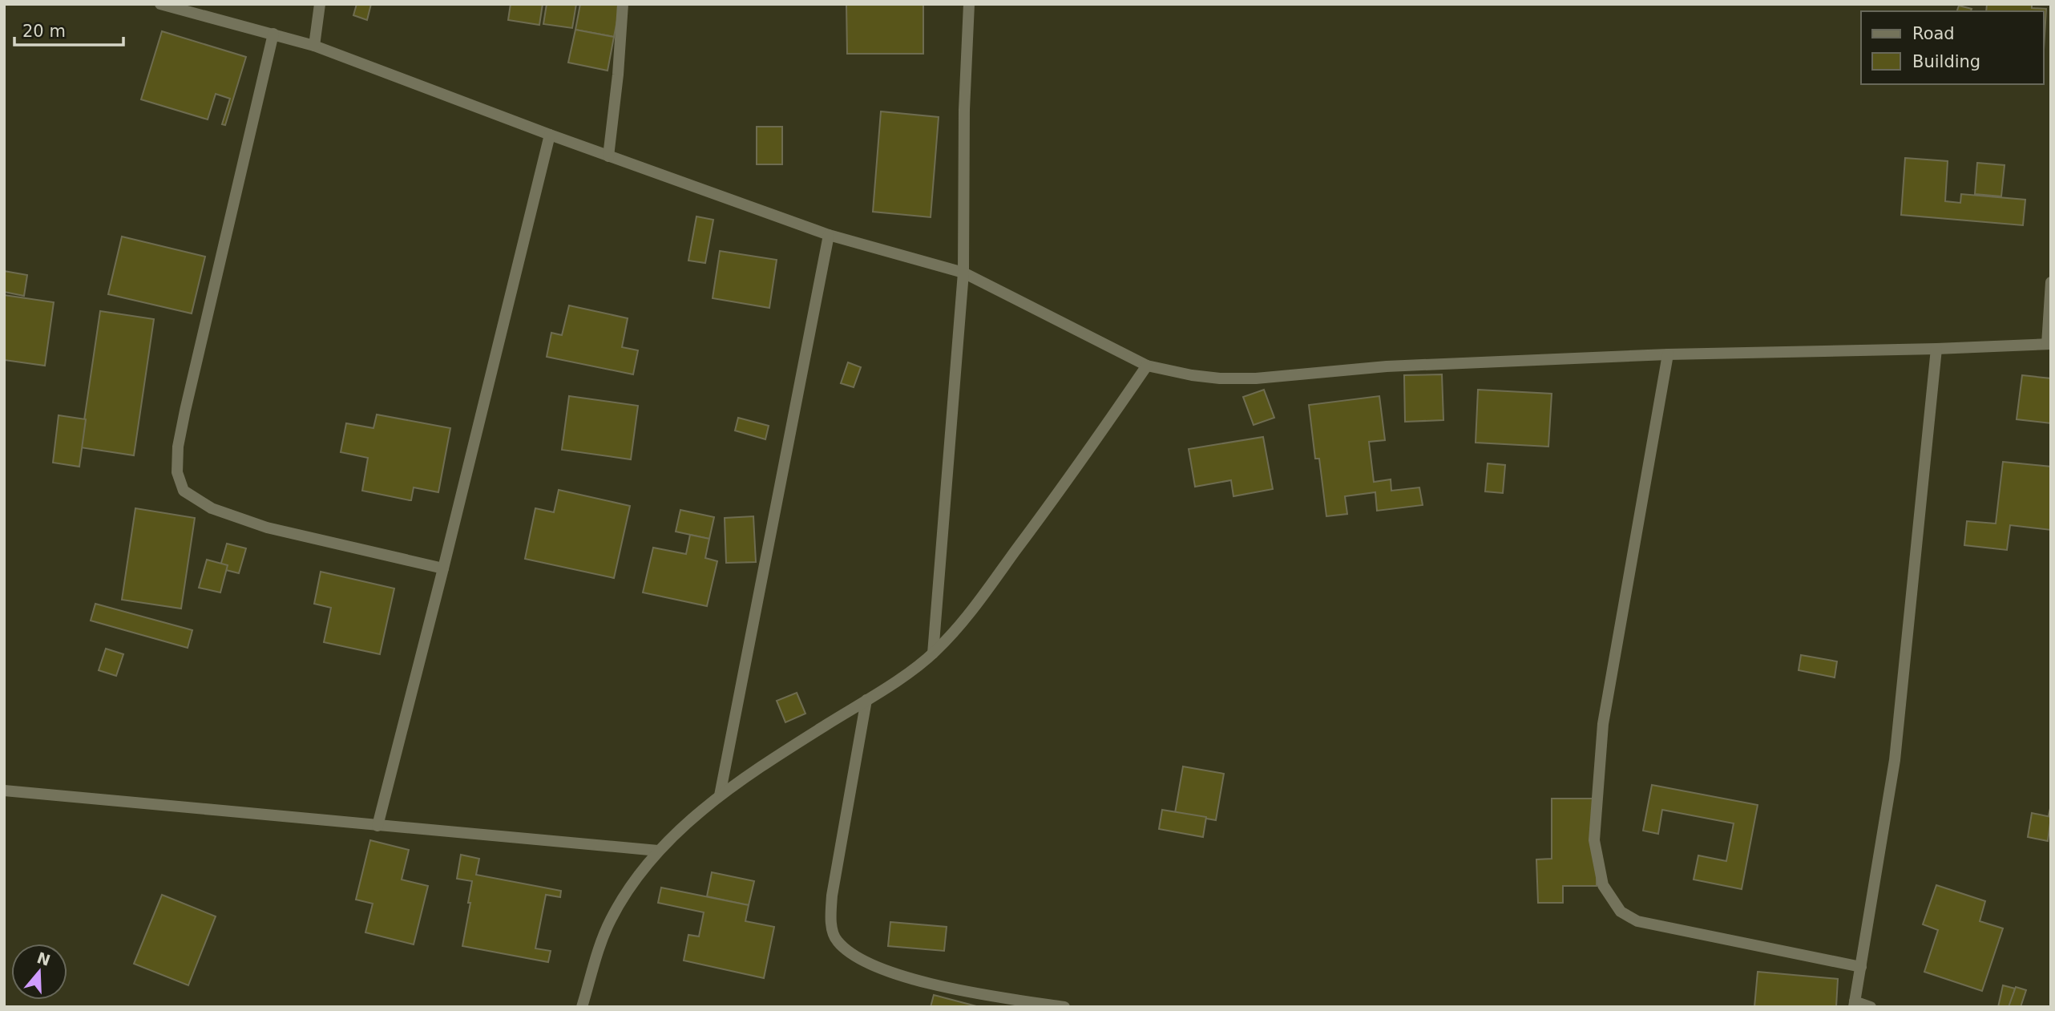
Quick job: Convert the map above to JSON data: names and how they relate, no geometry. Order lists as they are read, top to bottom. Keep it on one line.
{"legend":["Road","Building"],"scale_bar":"20 m","north":"top"}
